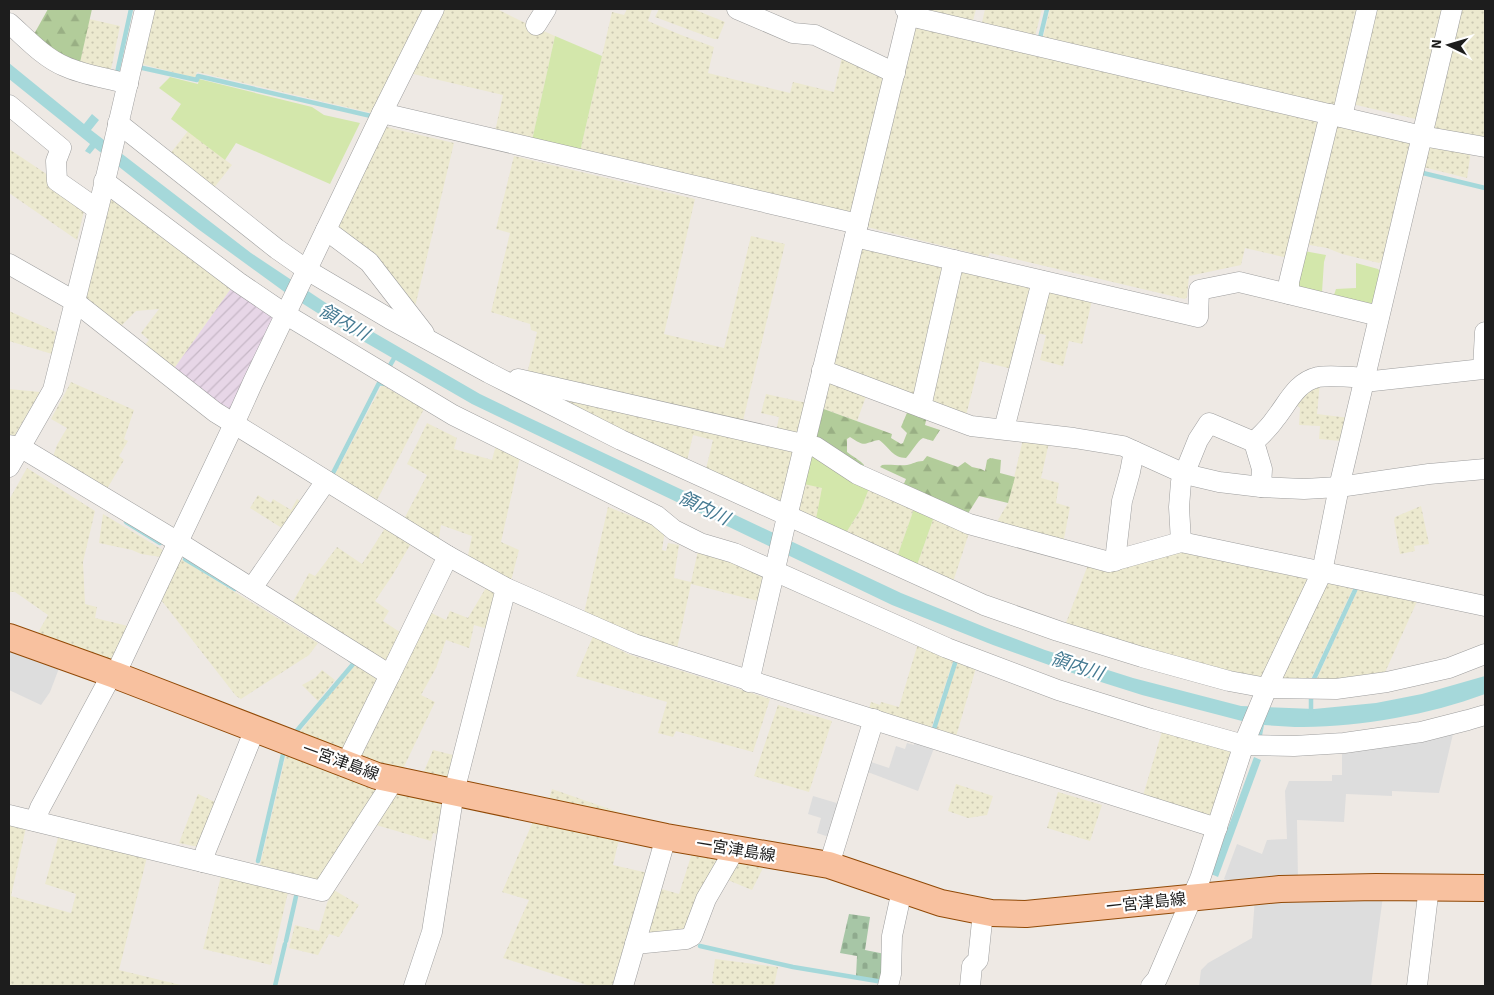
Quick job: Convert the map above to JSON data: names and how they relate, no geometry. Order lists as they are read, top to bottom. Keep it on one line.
{"streets":{"main road":["一宮津島線"]},"water":["領内川"],"north":"left"}
